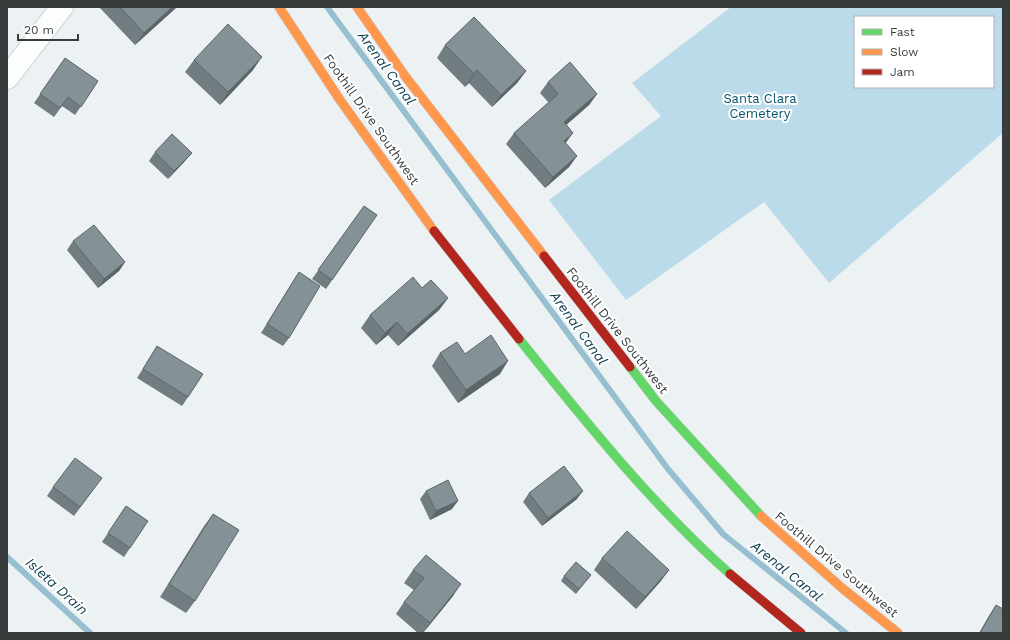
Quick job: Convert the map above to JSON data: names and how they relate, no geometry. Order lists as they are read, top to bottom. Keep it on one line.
{"streets":{"street":["Foothill Drive Southwest"]},"water":["Arenal Canal","Isleta Drain"],"parks":["Santa Clara Cemetery"],"legend":["Fast","Slow","Jam"],"scale_bar":"20 m"}
